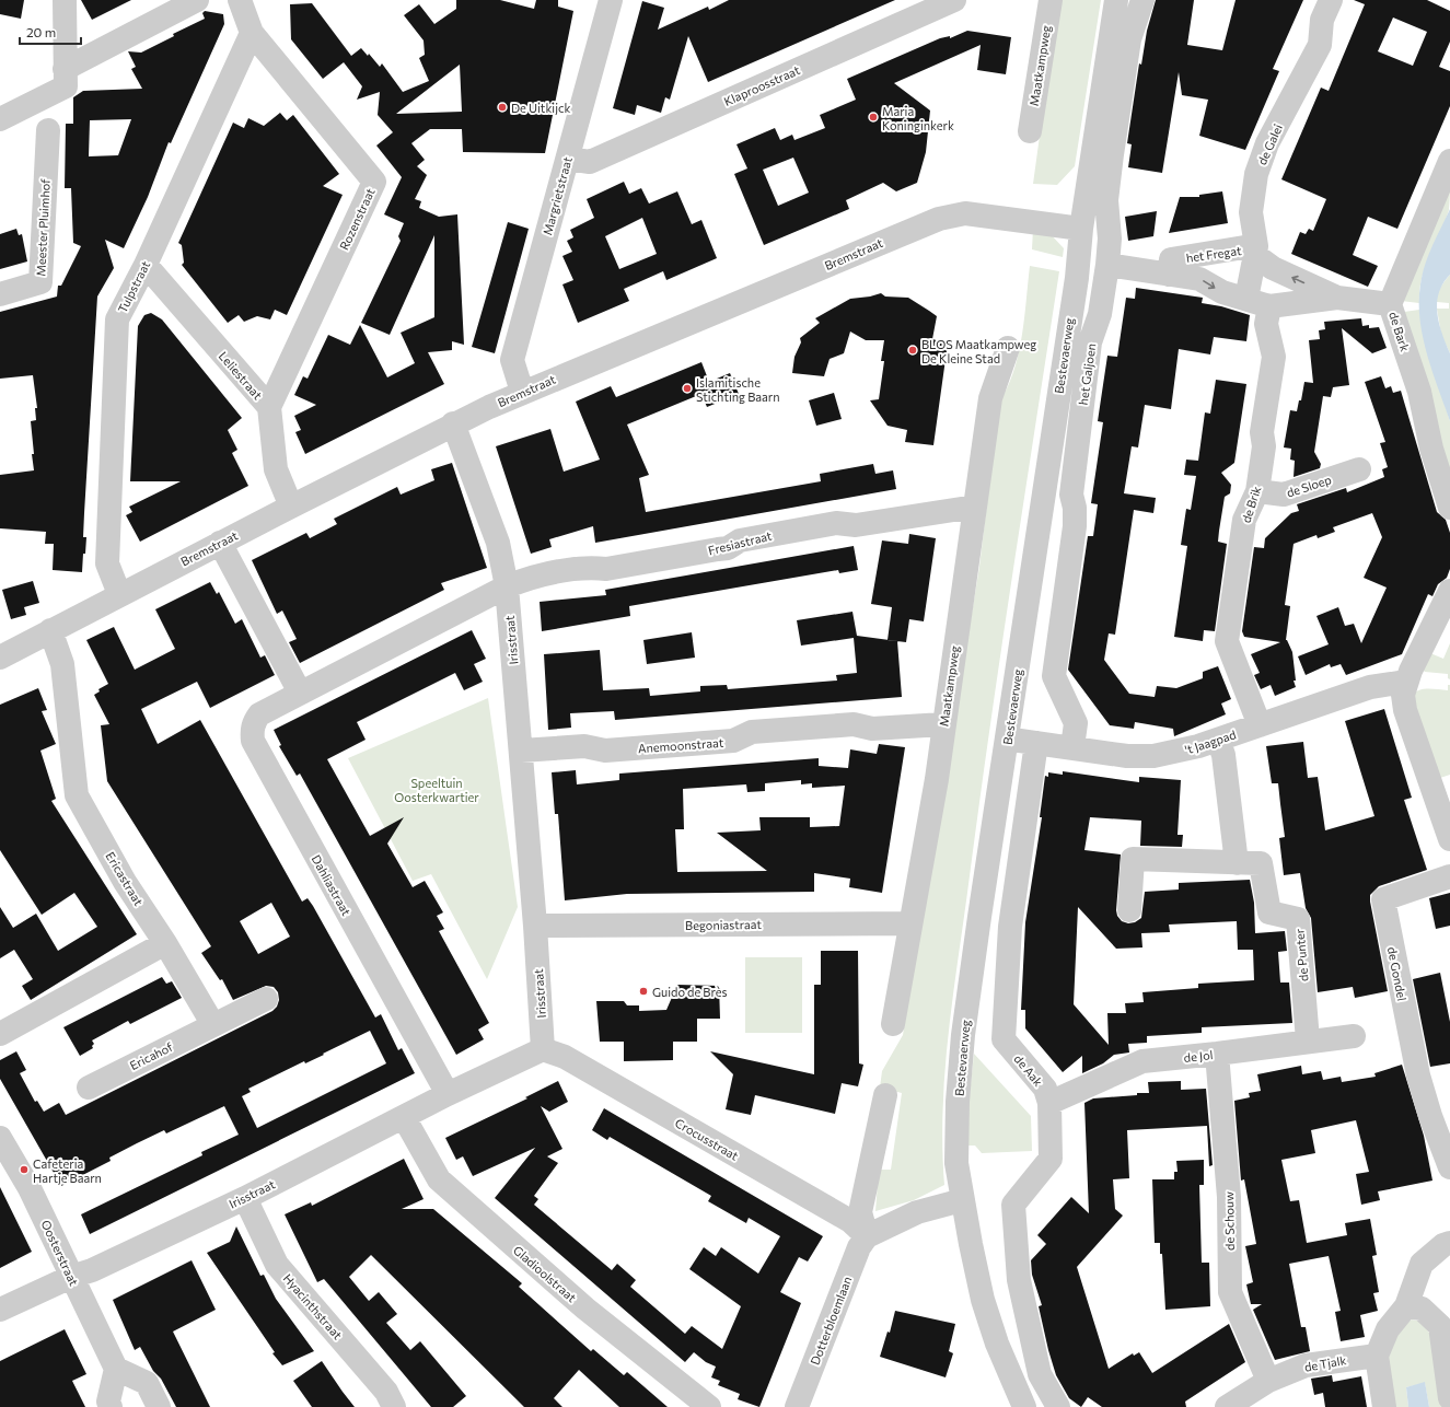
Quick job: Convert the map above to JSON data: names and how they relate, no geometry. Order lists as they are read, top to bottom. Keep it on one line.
{"streets":{"street":["Maatkampweg","Klaproosstraat","de Galei","Margrietstraat","Rozenstraat","Meester Pluimhof","Bremstraat","het Fregat","Tulpstraat","de Bark","Bestevaerweg","het Galjoen","Leliestraat","de Sloep","de Brik","Fresiastraat","Irisstraat","'t Jaagpad","Anemoonstraat","Ericastraat","Dahliastraat","Begoniastraat","de Punter","de Gondel","Ericahof","de Jol","de Aak","Crocusstraat","de Schouw","Oosterstraat","Gladioolstraat","Hyacinthstraat","Dotterbloemlaan","de Tjalk"]},"crossings":[["Maatkampweg","Fresiastraat"],["Maatkampweg","Anemoonstraat"],["Maatkampweg","Begoniastraat"],["Klaproosstraat","Margrietstraat"],["de Galei","het Fregat"],["Margrietstraat","Bremstraat"],["Rozenstraat","Tulpstraat"],["Rozenstraat","Leliestraat"],["Bremstraat","Tulpstraat"],["Bremstraat","Bestevaerweg"],["Bremstraat","Leliestraat"],["Bremstraat","Irisstraat"],["Bremstraat","Ericastraat"],["het Fregat","de Bark"],["het Fregat","het Galjoen"],["het Fregat","de Brik"],["Tulpstraat","Leliestraat"],["Bestevaerweg","'t Jaagpad"],["het Galjoen","'t Jaagpad"],["de Sloep","de Brik"],["de Brik","'t Jaagpad"],["Fresiastraat","Irisstraat"],["Fresiastraat","Dahliastraat"],["Irisstraat","Anemoonstraat"],["Irisstraat","Dahliastraat"],["Irisstraat","Begoniastraat"],["Irisstraat","Crocusstraat"],["Irisstraat","Oosterstraat"],["Irisstraat","Gladioolstraat"],["Irisstraat","Hyacinthstraat"],["'t Jaagpad","de Aak"],["de Punter","de Jol"],["de Jol","de Aak"],["de Jol","de Schouw"],["Crocusstraat","Dotterbloemlaan"],["de Schouw","de Tjalk"]],"parks":["Speeltuin Oosterkwartier"],"places":["De Uitkijck","Maria Koninginkerk","BLOS Maatkampweg De Kleine Stad","Islamitische Stichting Baarn","Guido de Brès","Cafeteria Hartje Baarn"],"scale_bar":"20 m"}
